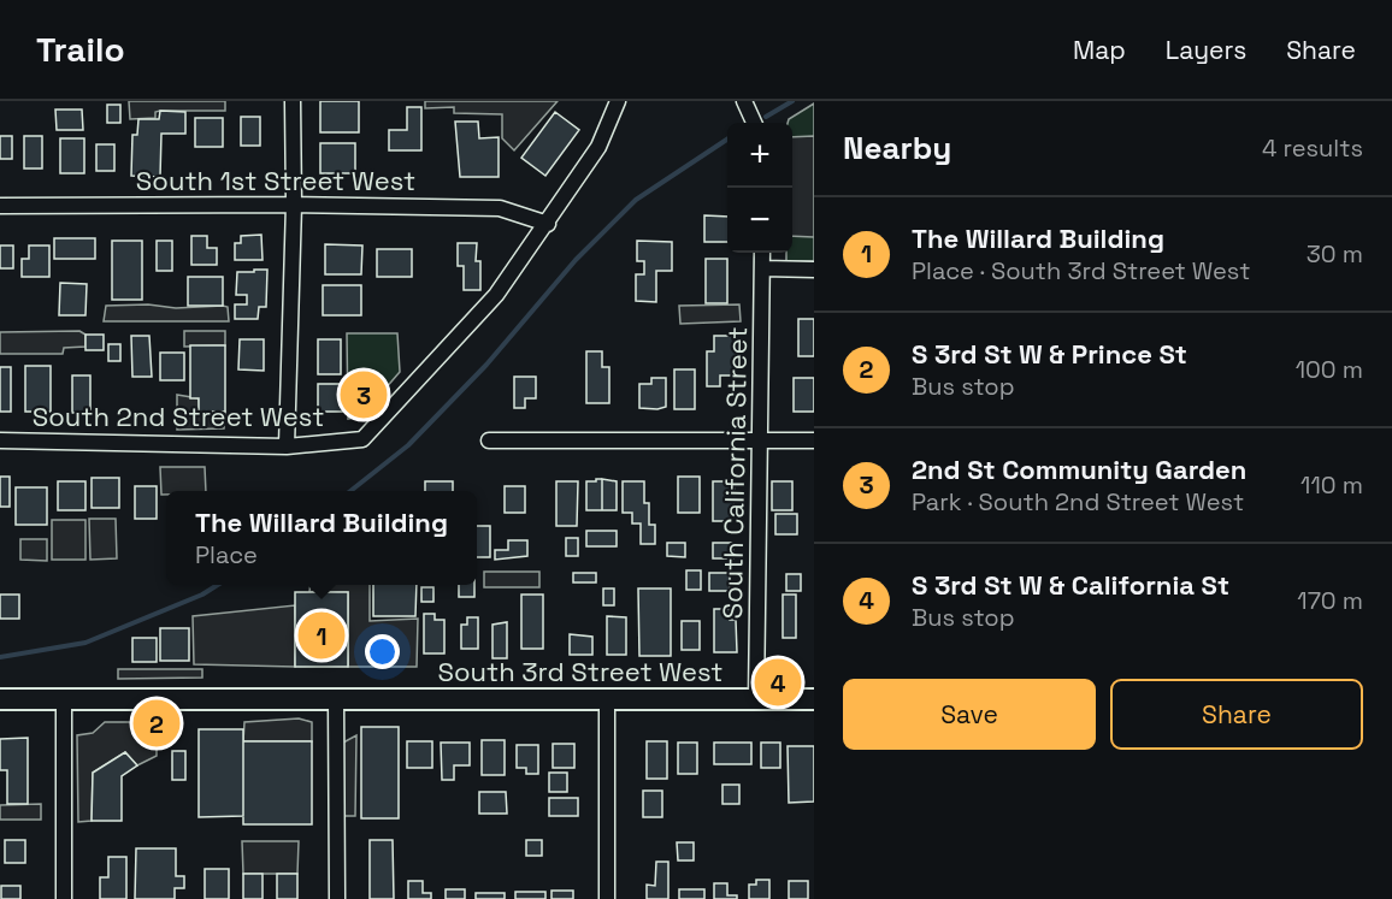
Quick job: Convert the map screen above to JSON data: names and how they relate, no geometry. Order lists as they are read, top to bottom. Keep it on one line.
{"streets":{"main road":["South 3rd Street West"],"street":["South 1st Street West","South 2nd Street West","South California Street"]},"crossings":[["South 1st Street West","South 2nd Street West"],["South California Street","South 3rd Street West"]],"page":{"header":"Trailo","nav":["Map","Layers","Share"],"heading":["Nearby","4 results"],"map_buttons":["+","−"],"list":[{"mark":"1","name":"The Willard Building","note":"Place · South 3rd Street West","value":"30 m"},{"mark":"2","name":"S 3rd St W & Prince St","note":"Bus stop","value":"100 m"},{"mark":"3","name":"2nd St Community Garden","note":"Park · South 2nd Street West","value":"110 m"},{"mark":"4","name":"S 3rd St W & California St","note":"Bus stop","value":"170 m"}],"pins":["3","1","4","2"],"popup":["The Willard Building","Place"],"buttons":["Save","Share"]}}
